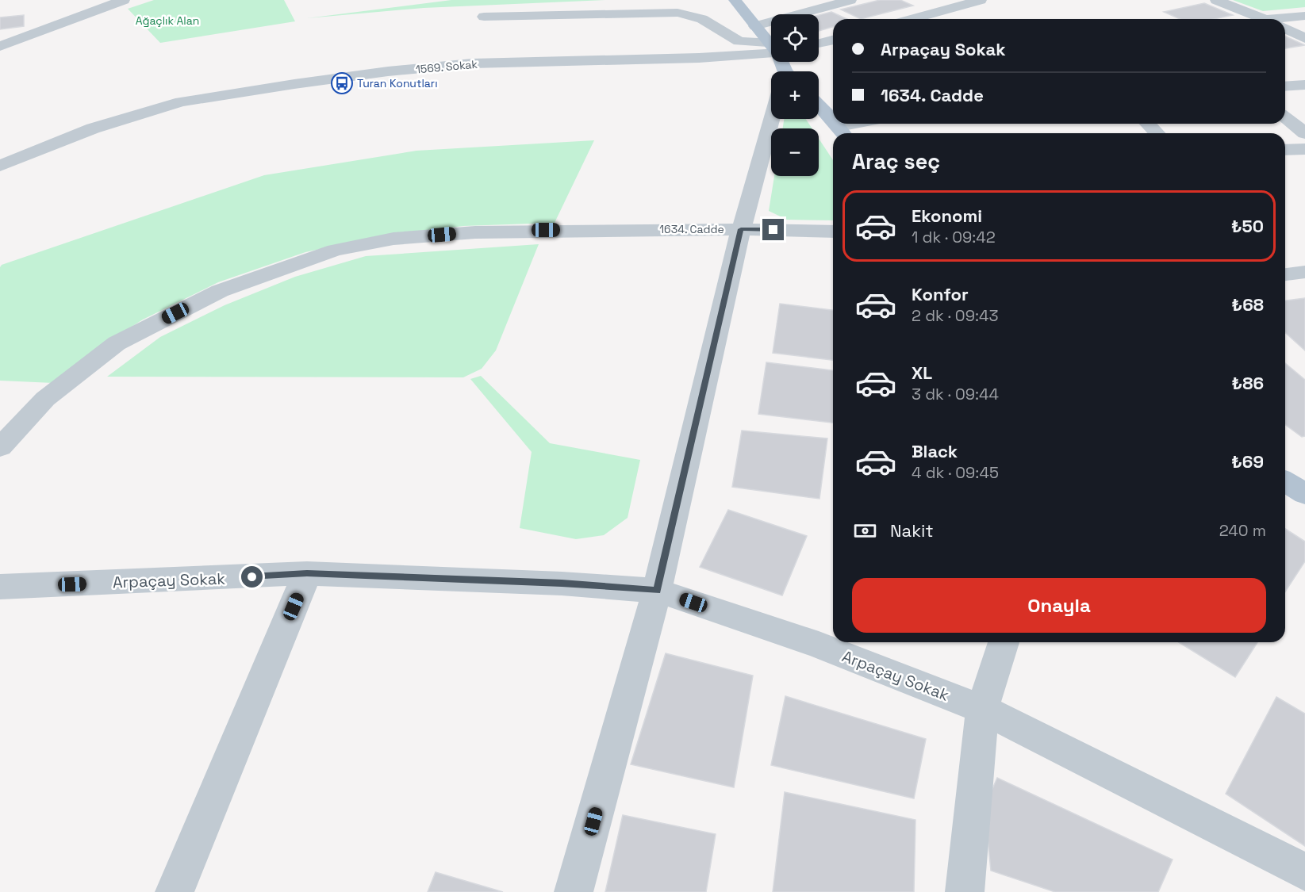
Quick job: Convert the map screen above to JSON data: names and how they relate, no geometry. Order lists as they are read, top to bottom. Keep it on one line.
{"streets":{"street":["1569. Sokak","1634. Cadde","Arpaçay Sokak"]},"parks":["Ağaçlık Alan"],"places":{"bus stop":["Turan Konutları"]},"page":{"map_buttons":["+","−"],"banner":["Arpaçay Sokak","1634. Cadde"],"heading":"Araç seç","list":[{"name":"Ekonomi","note":"1 dk · 09:42","value":"₺50"},{"name":"Konfor","note":"2 dk · 09:43","value":"₺68"},{"name":"XL","note":"3 dk · 09:44","value":"₺86"},{"name":"Black","note":"4 dk · 09:45","value":"₺69"}],"pay":["Nakit","240 m"],"buttons":"Onayla"}}
